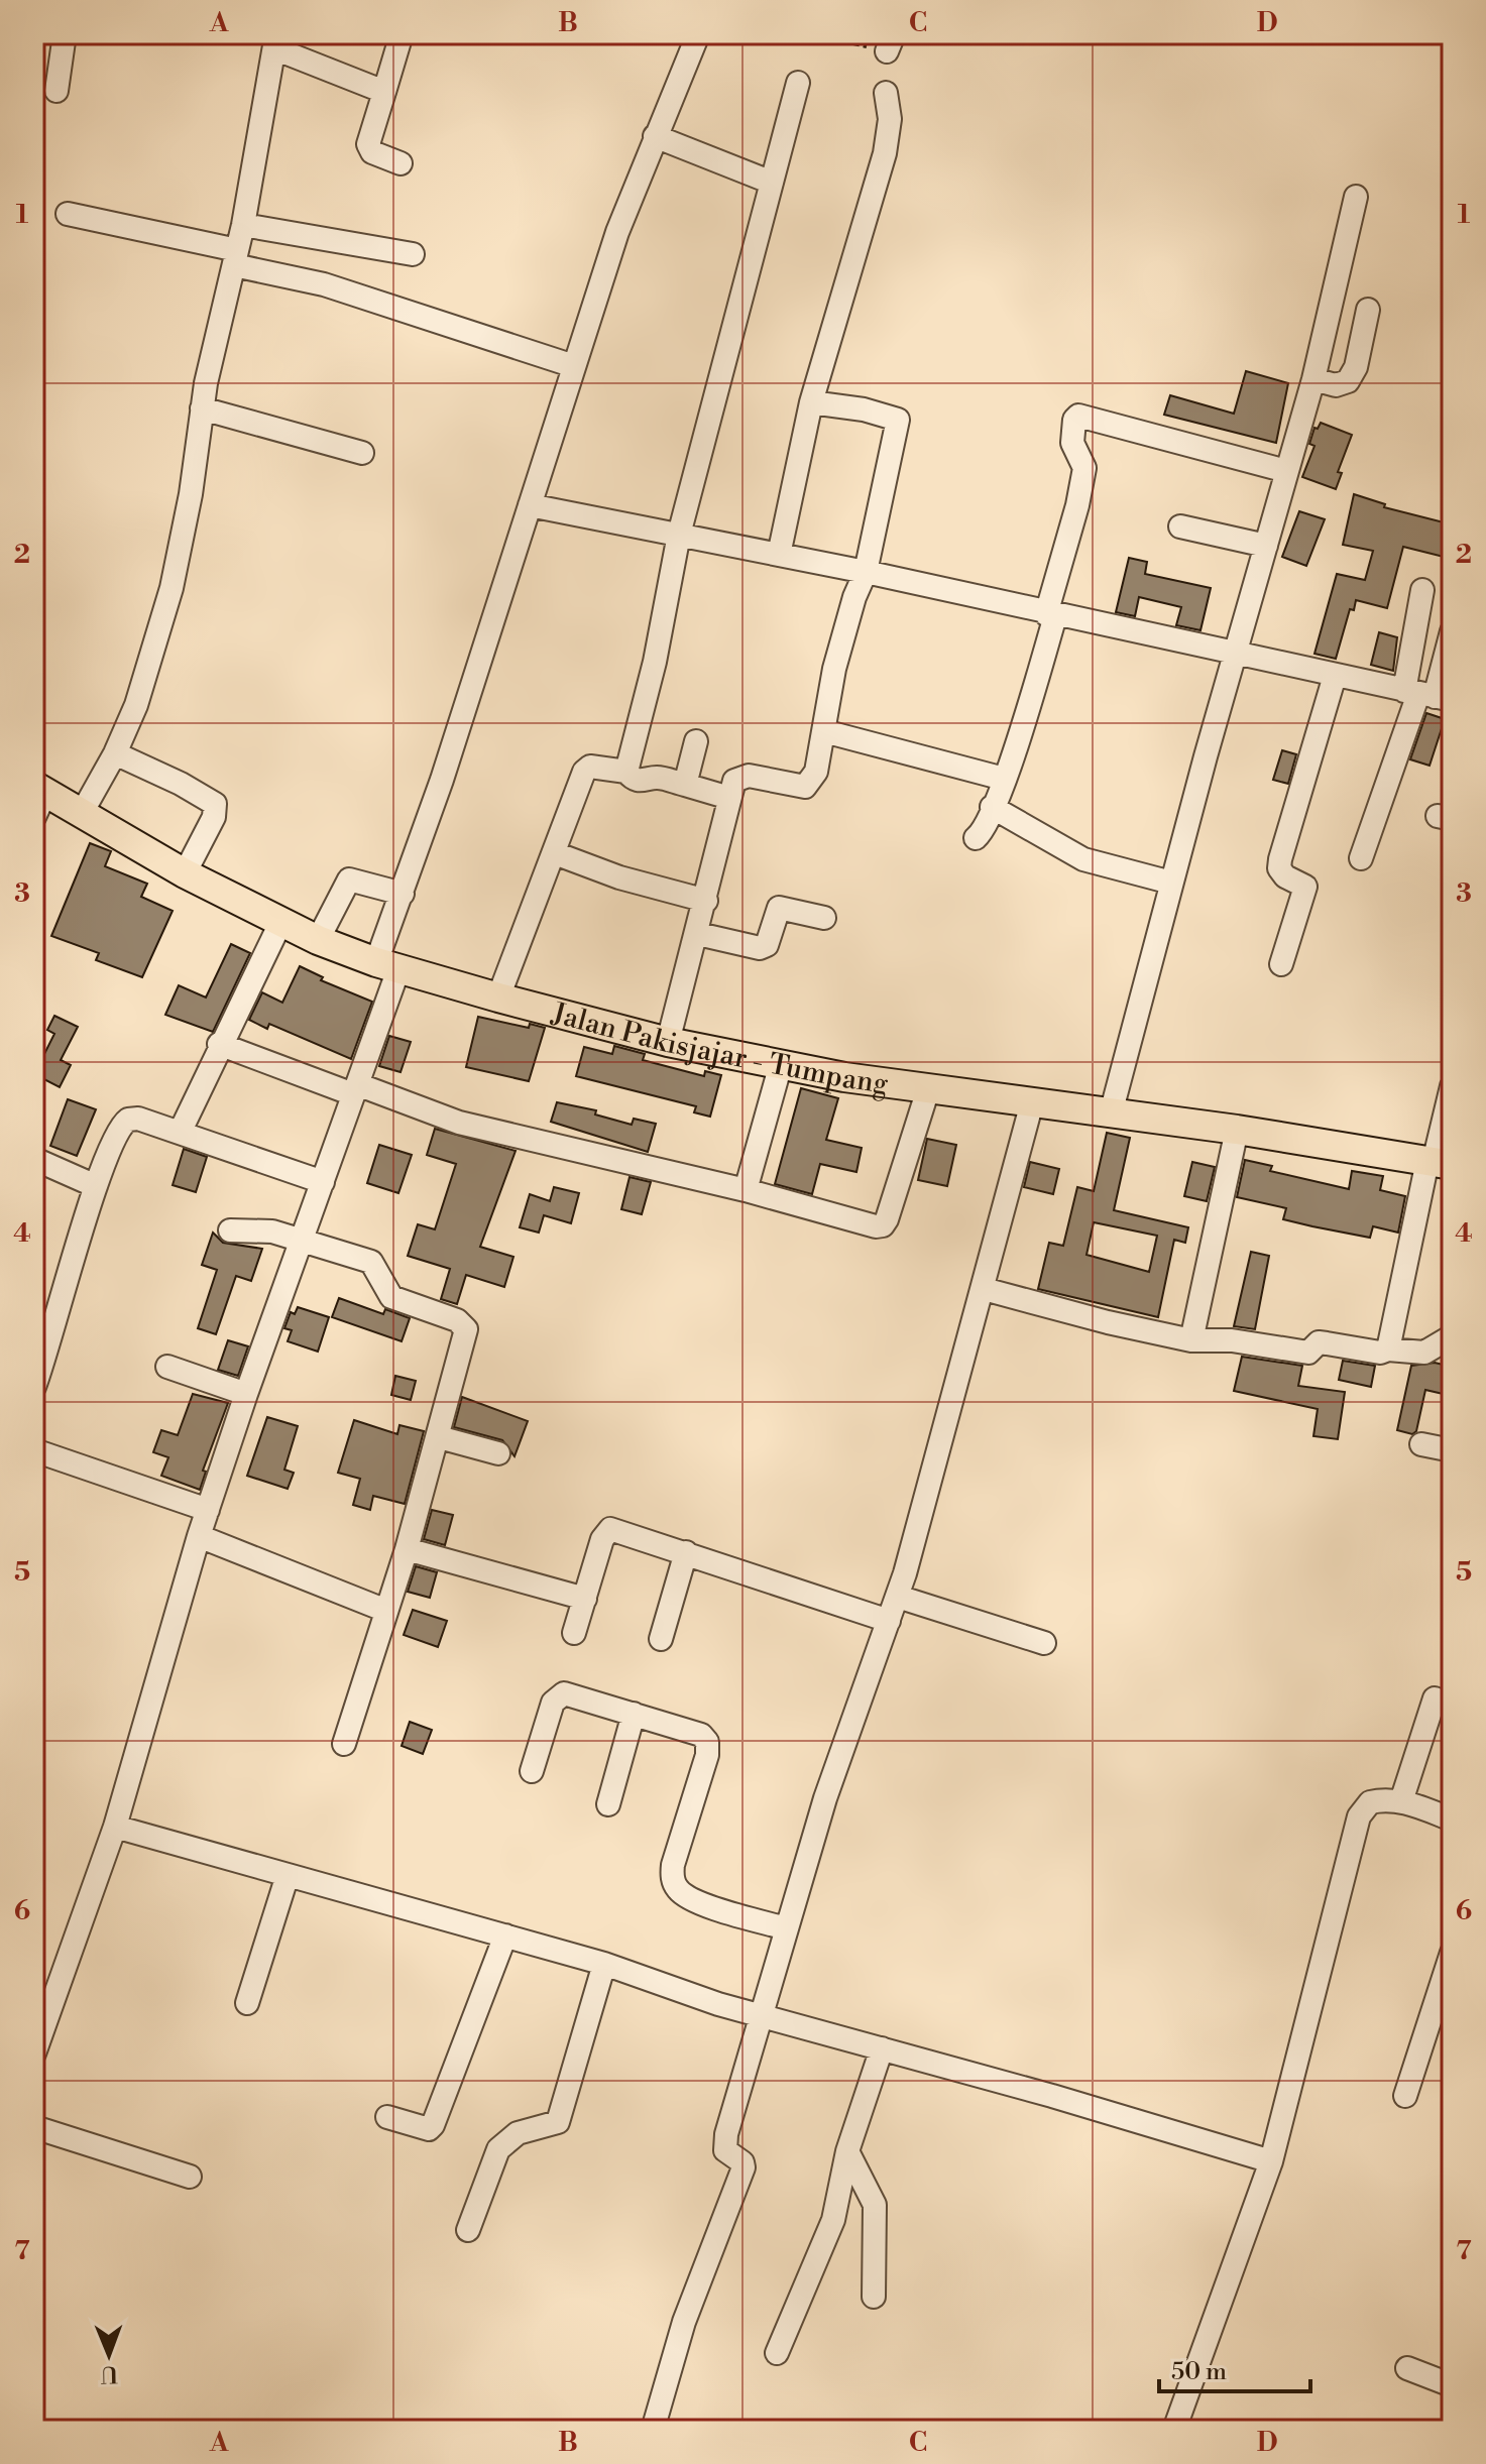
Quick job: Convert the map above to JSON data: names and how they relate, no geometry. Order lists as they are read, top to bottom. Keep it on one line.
{"streets":{"main road":["Jalan Pakisjajar - Tumpang"]},"scale_bar":"50 m","north":"bottom","grid":{"columns":["A","B","C","D"],"rows":["1","2","3","4","5","6","7"]}}
